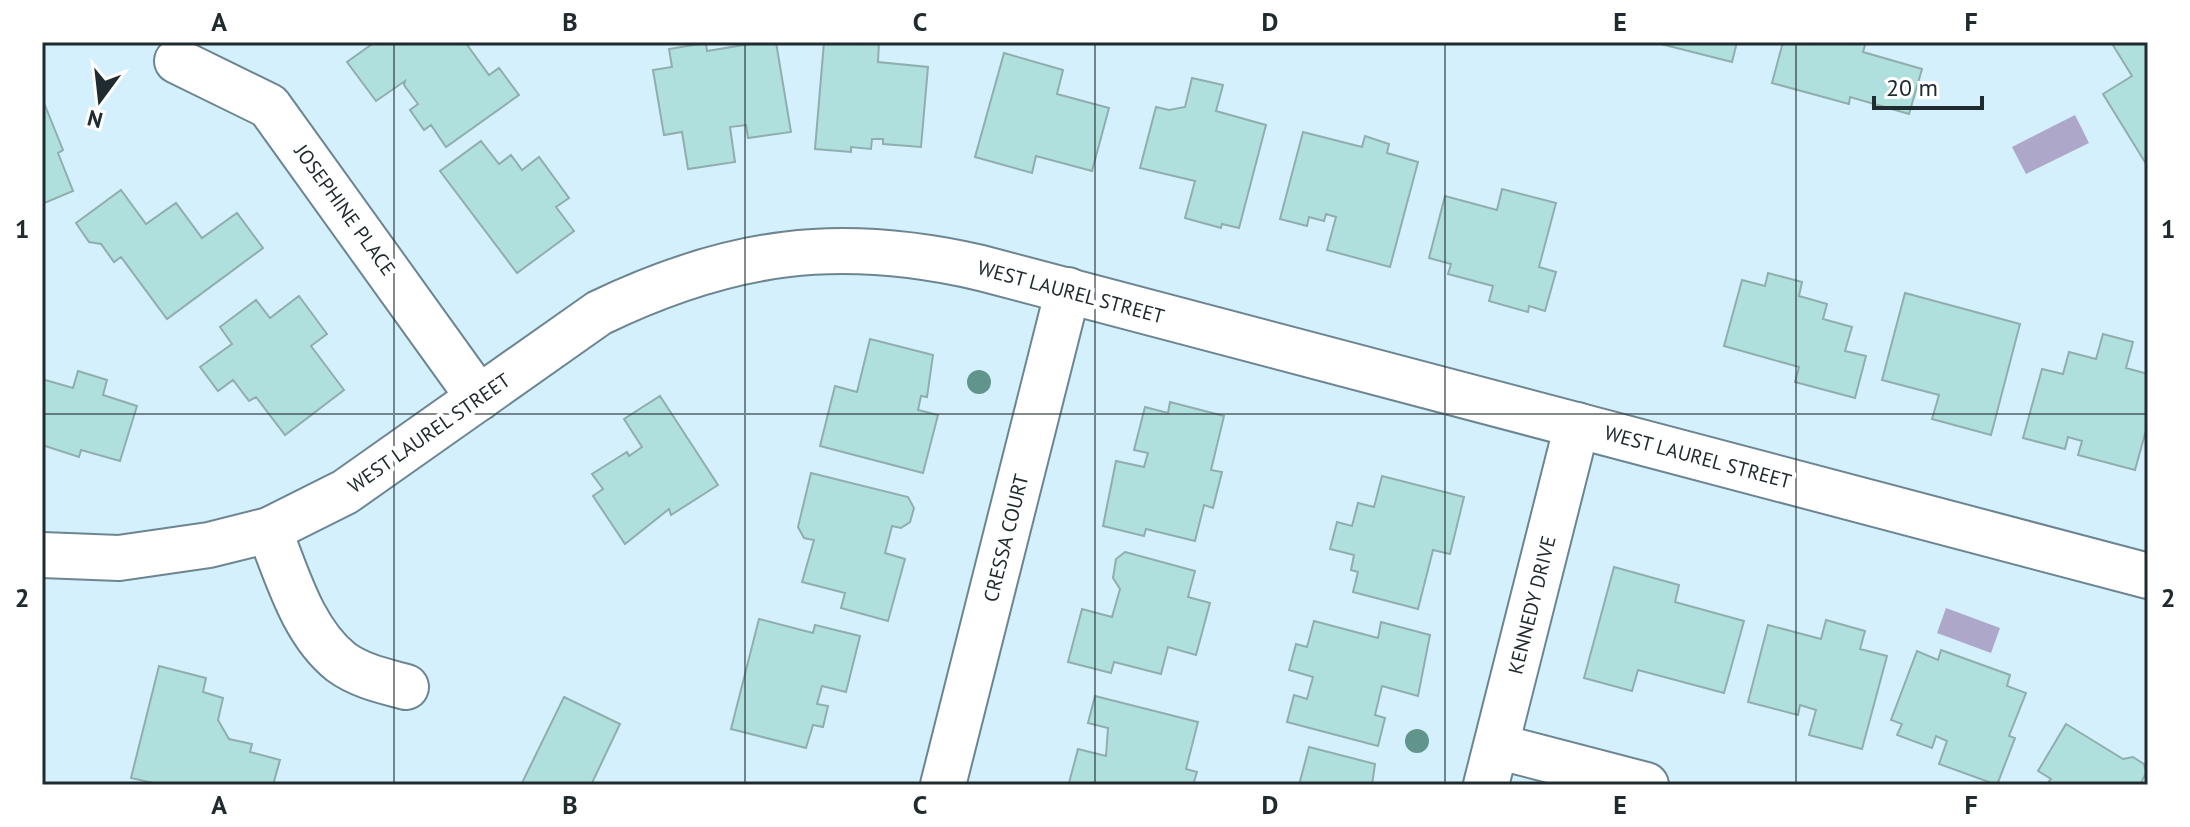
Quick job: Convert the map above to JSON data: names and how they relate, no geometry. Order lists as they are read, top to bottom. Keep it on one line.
{"streets":{"street":["JOSEPHINE PLACE","WEST LAUREL STREET","CRESSA COURT","KENNEDY DRIVE"]},"crossings":[["JOSEPHINE PLACE","WEST LAUREL STREET"],["WEST LAUREL STREET","CRESSA COURT"],["WEST LAUREL STREET","KENNEDY DRIVE"]],"scale_bar":"20 m","north":"bottom","grid":{"columns":["A","B","C","D","E","F"],"rows":["1","2"]}}
